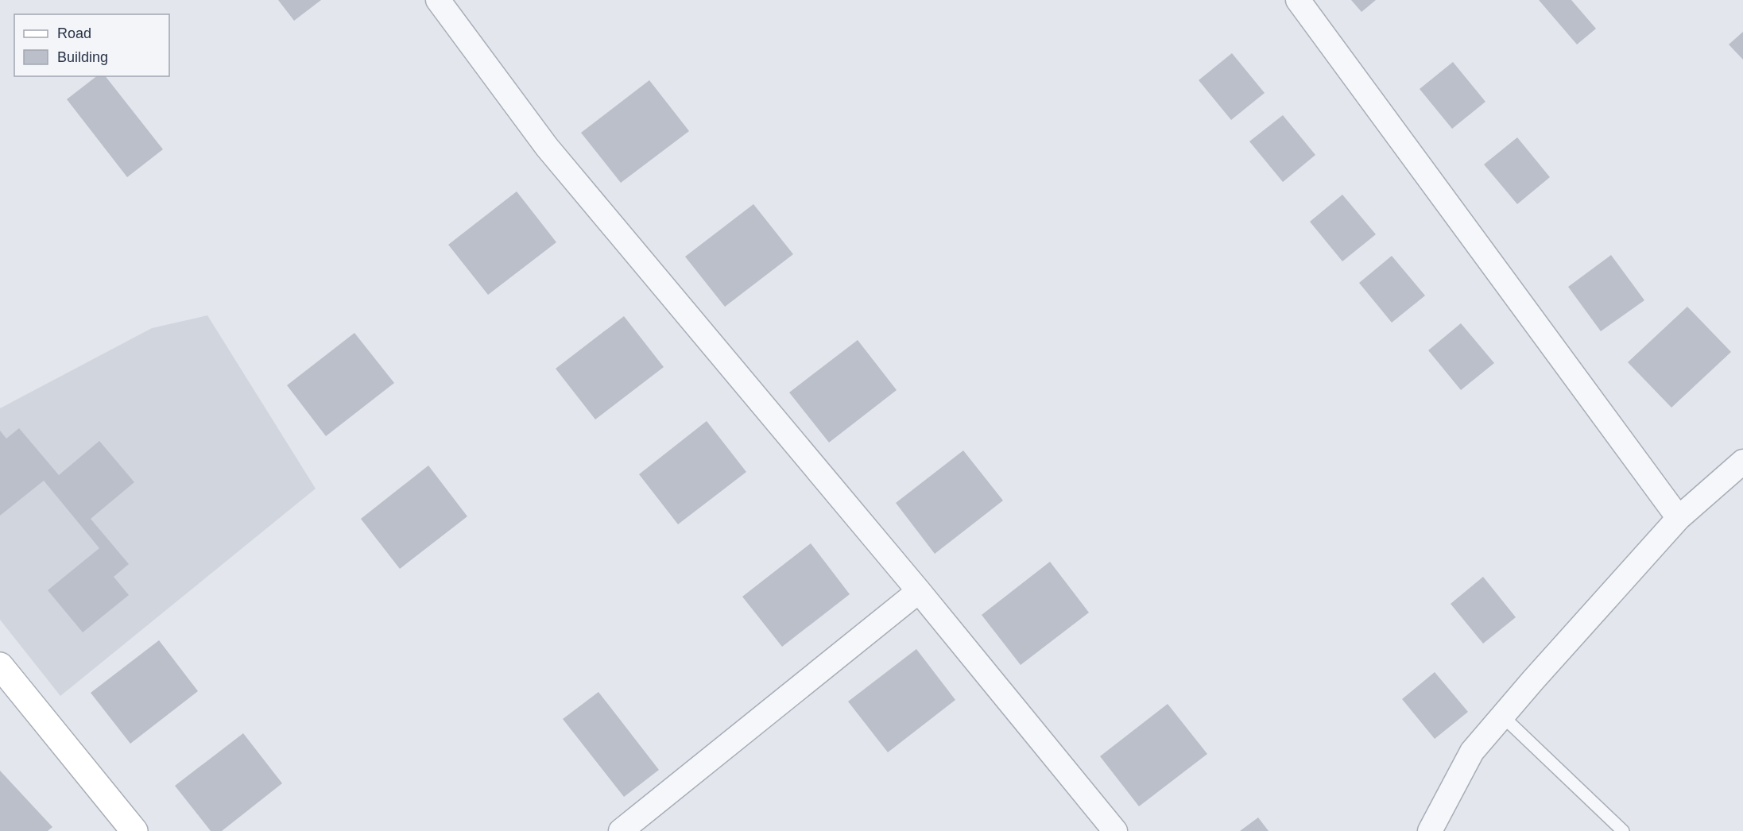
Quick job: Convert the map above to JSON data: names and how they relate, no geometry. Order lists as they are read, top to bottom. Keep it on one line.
{"legend":["Road","Building"]}
